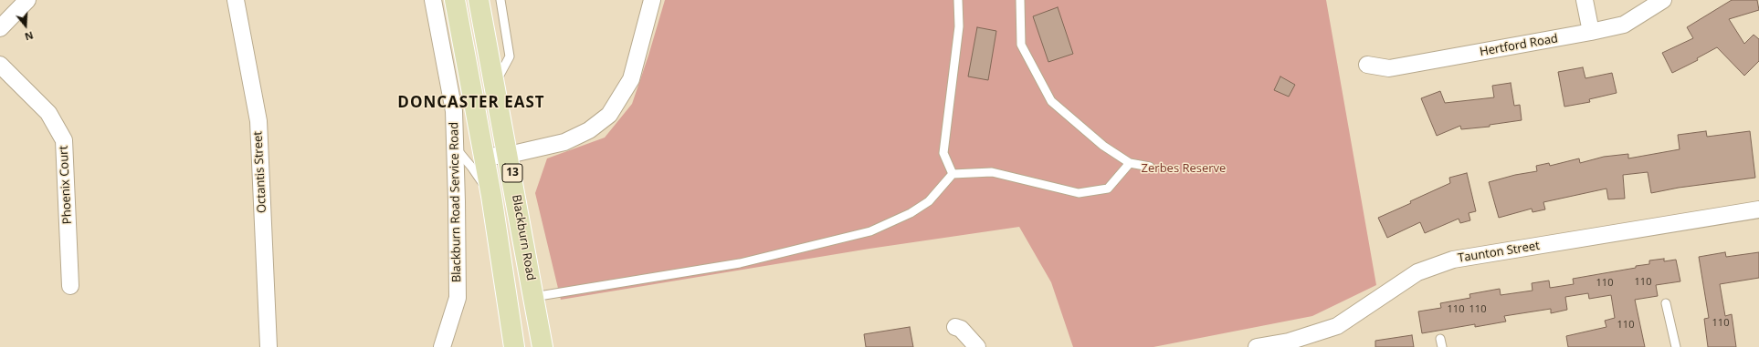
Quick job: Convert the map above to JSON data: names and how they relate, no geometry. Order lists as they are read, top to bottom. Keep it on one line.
{"streets":{"main road":["13","Blackburn Road"],"street":["Hertford Road","Octantis Street","Phoenix Court","Blackburn Road Service Road","Taunton Street"]},"districts":["DONCASTER EAST"],"parks":["Zerbes Reserve"],"house_numbers":["110","110","110","110","110","110"],"north":"bottom"}
